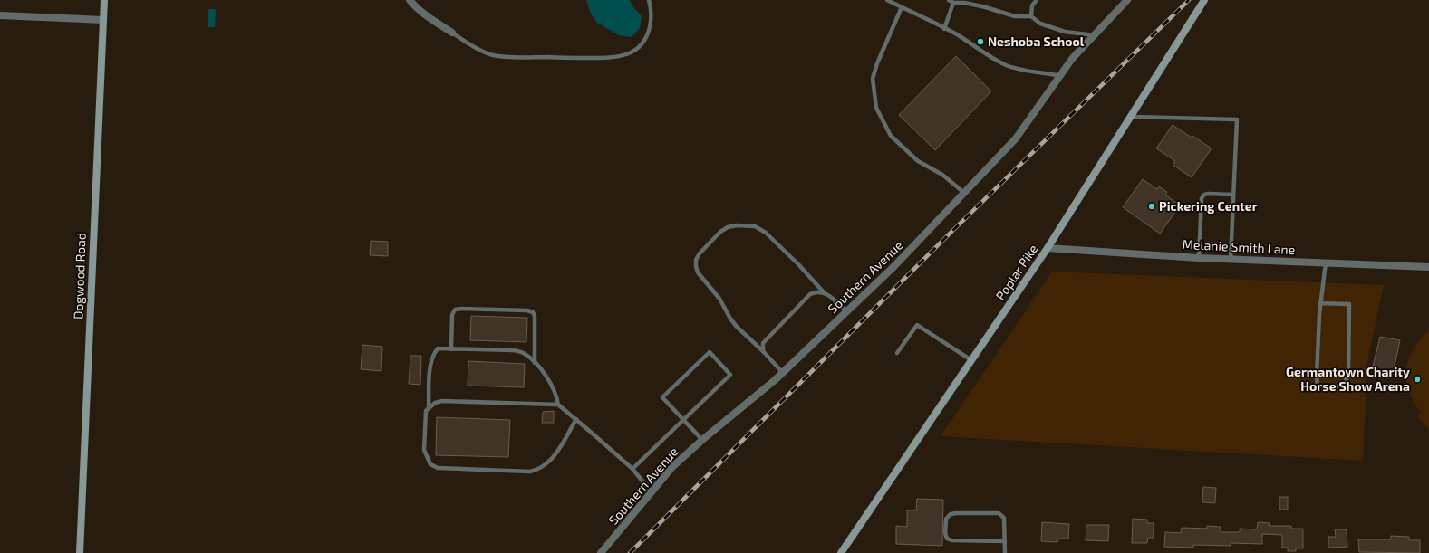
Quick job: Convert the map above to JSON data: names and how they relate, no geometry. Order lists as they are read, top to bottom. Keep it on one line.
{"streets":{"main road":["Poplar Pike","Dogwood Road"],"street":["Melanie Smith Lane","Southern Avenue"]},"crossings":[["Melanie Smith Lane","Poplar Pike"]],"places":["Neshoba School","Pickering Center","Germantown Charity Horse Show Arena"]}
